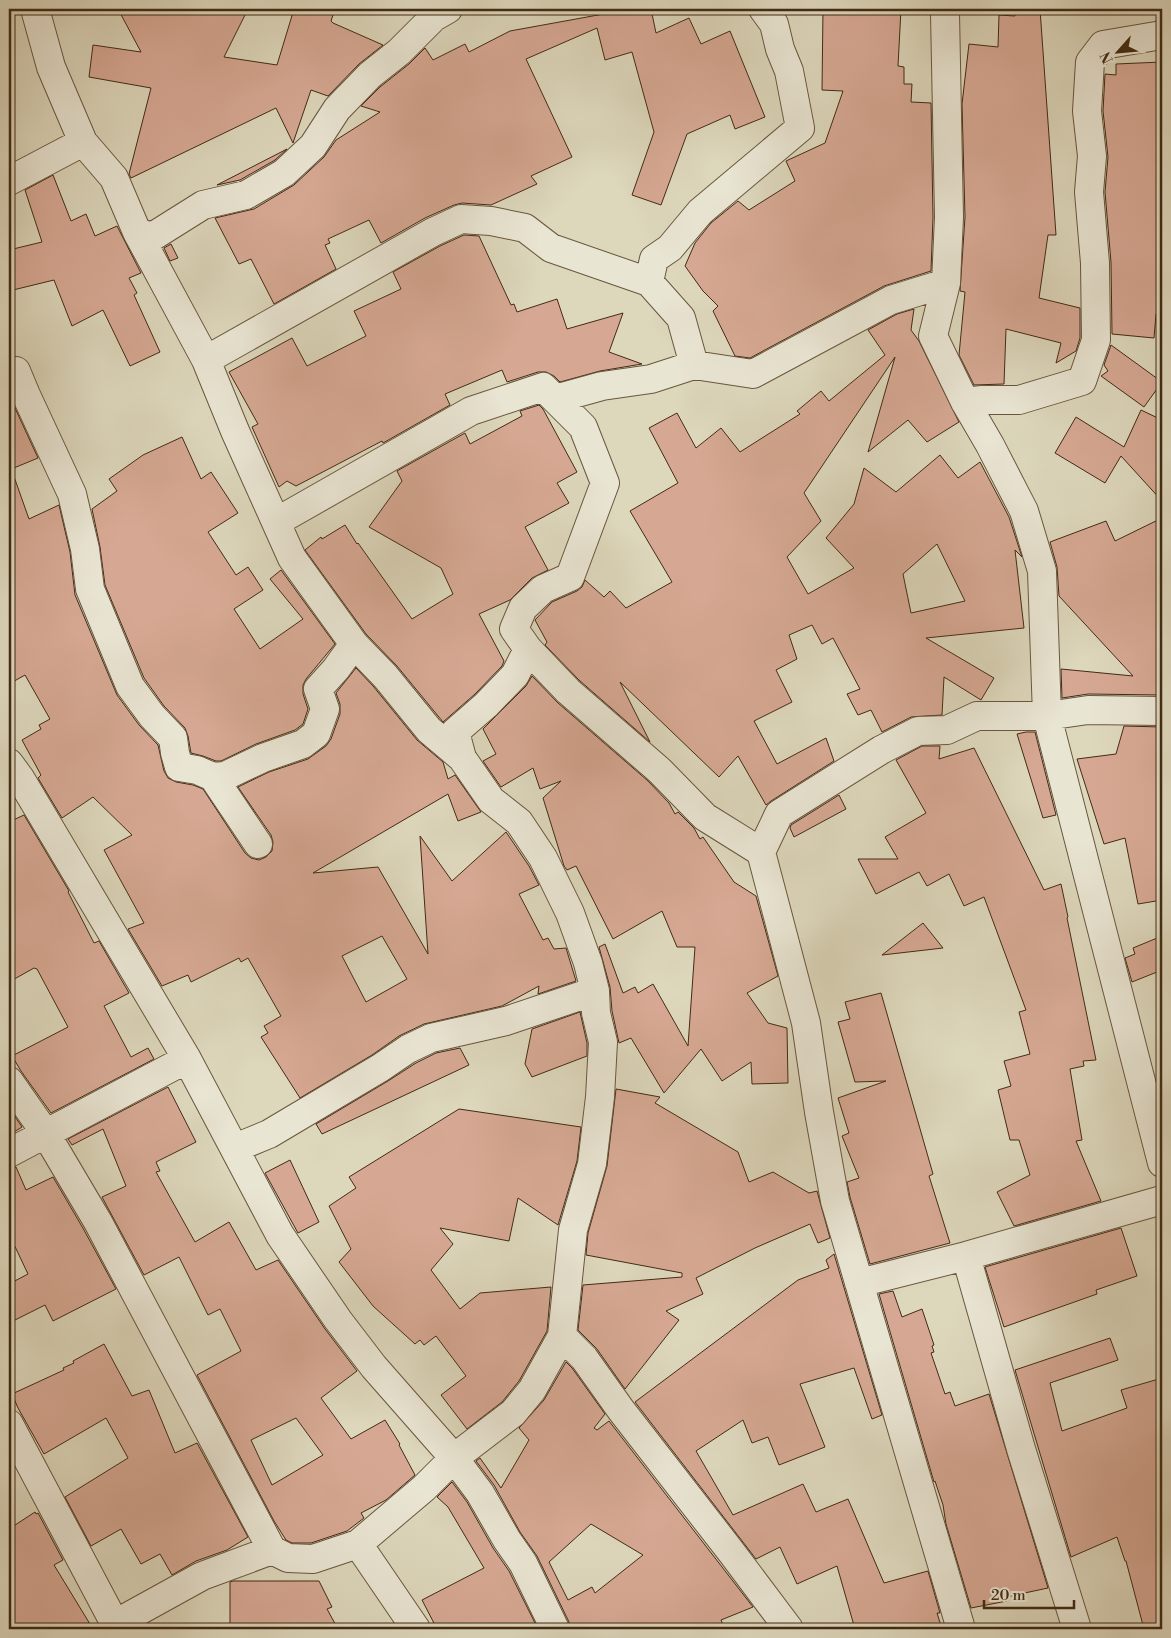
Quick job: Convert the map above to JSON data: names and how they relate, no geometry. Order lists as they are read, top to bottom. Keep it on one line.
{"scale_bar":"20 m","north":"bottom left"}
